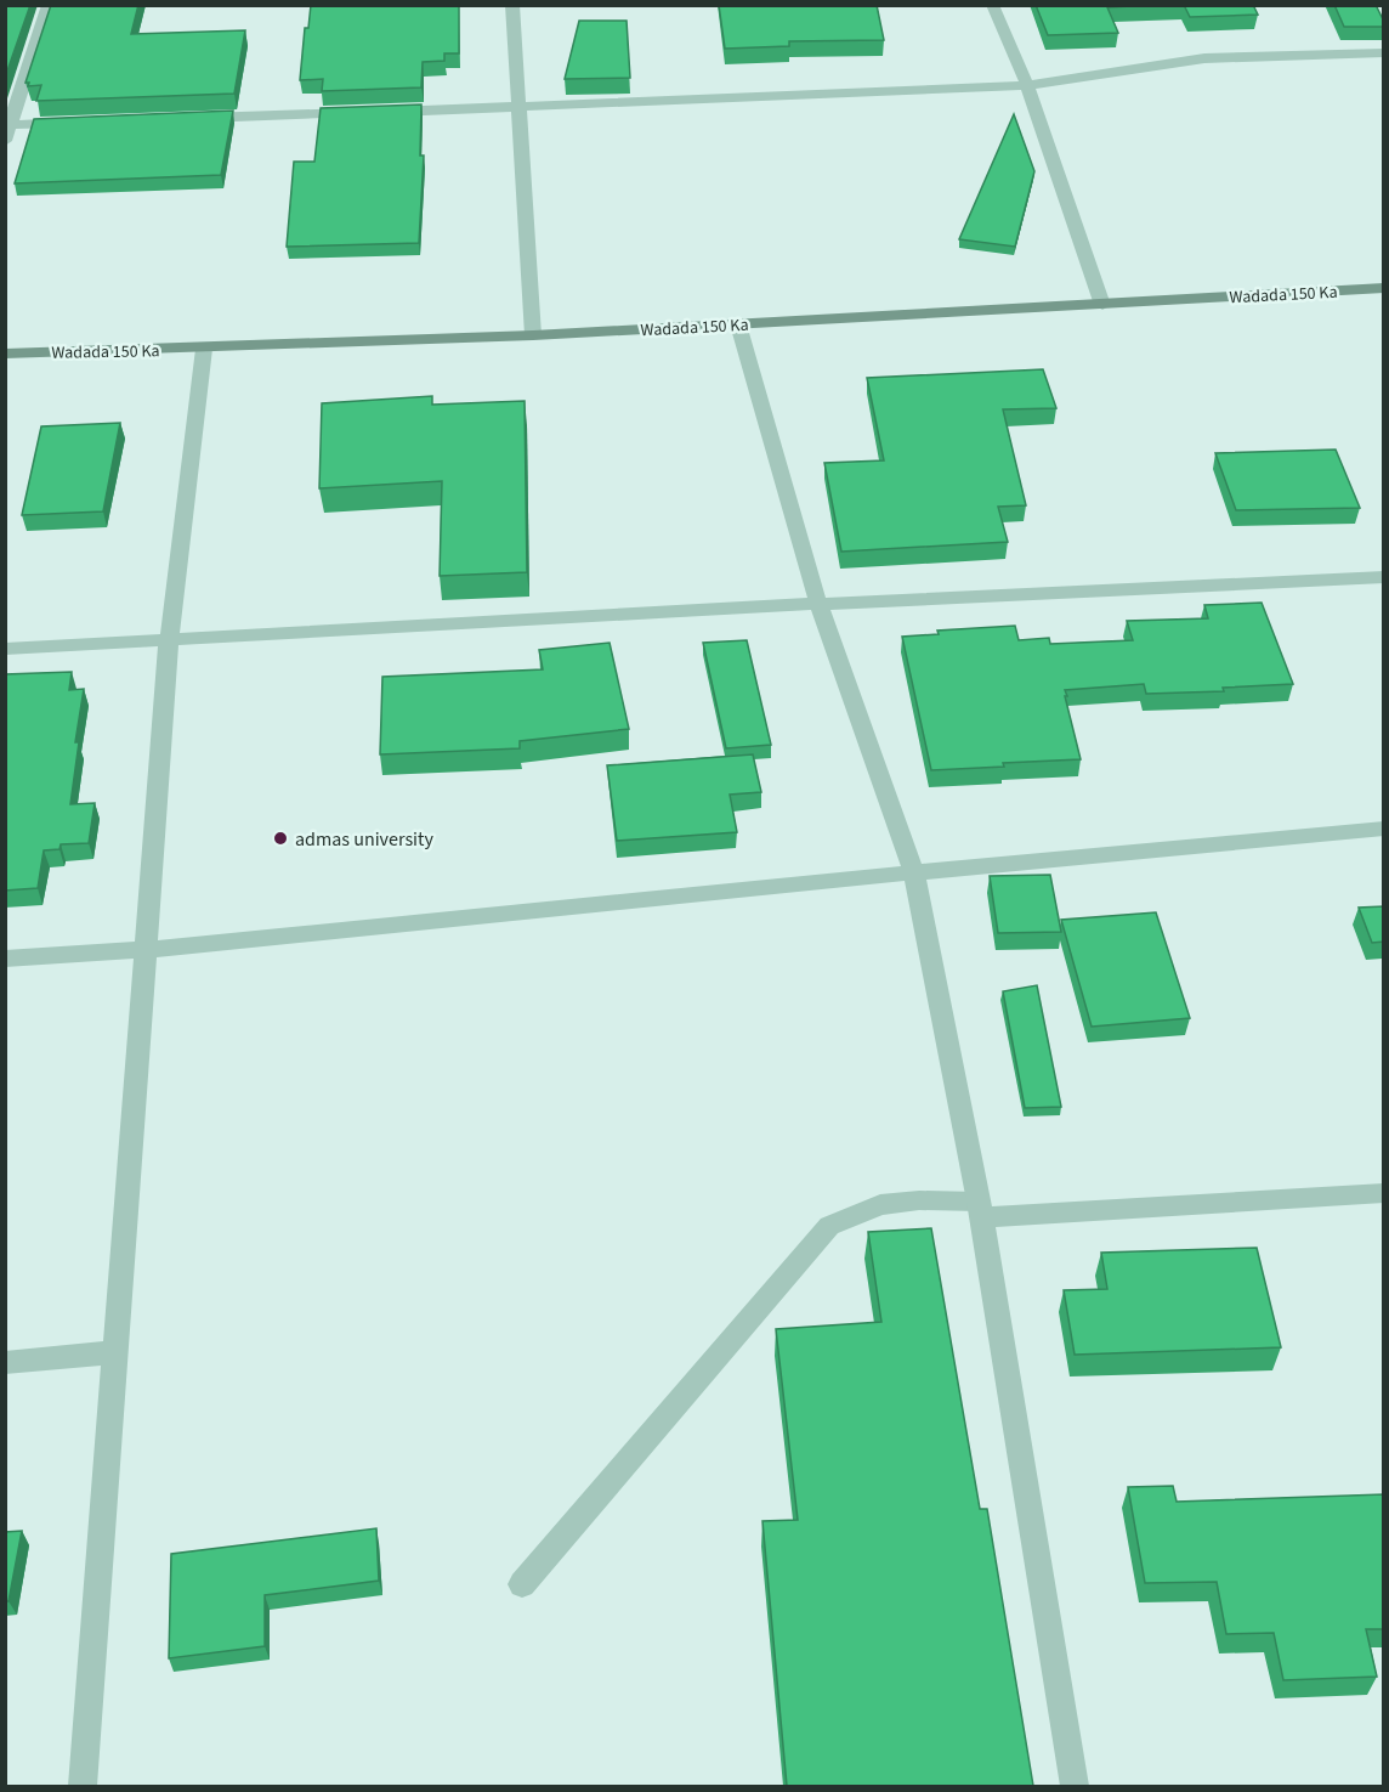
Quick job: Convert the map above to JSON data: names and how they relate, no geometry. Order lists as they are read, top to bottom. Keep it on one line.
{"streets":{"street":["Wadada 150 Ka"]},"places":["admas university"]}
